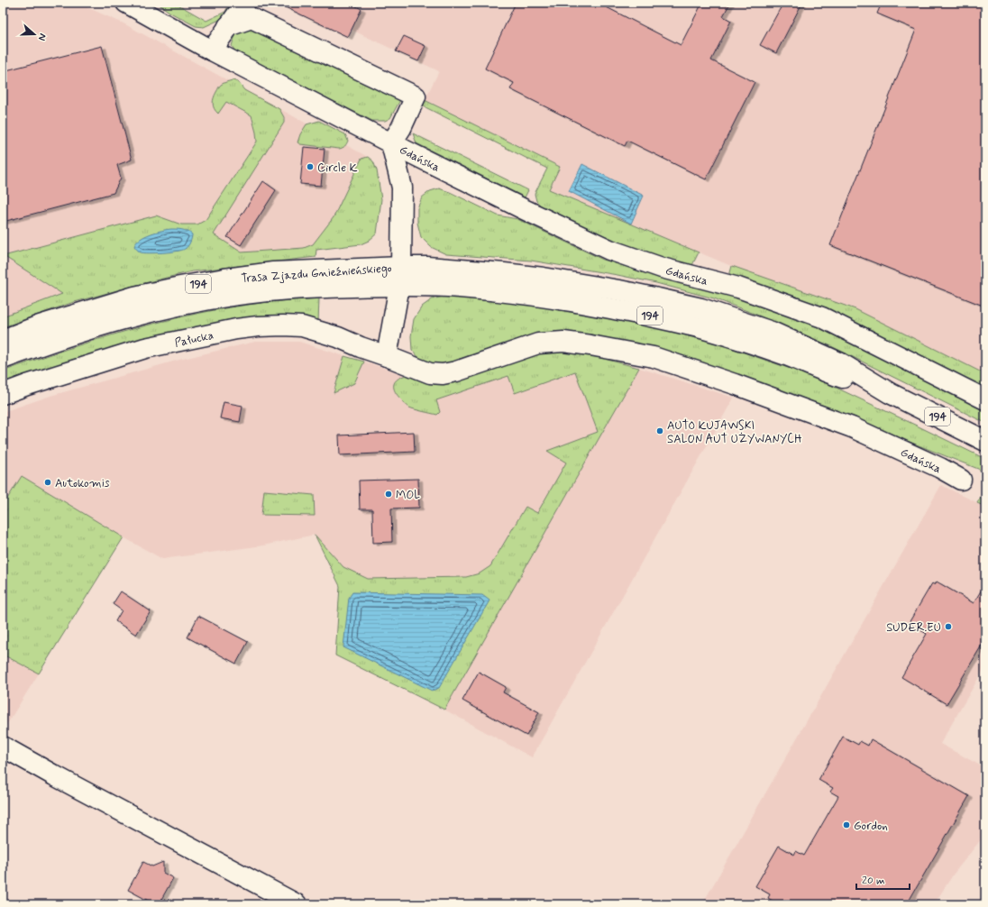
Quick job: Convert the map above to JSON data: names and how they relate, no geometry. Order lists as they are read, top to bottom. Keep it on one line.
{"streets":{"street":["Gdańska","Trasa Zjazdu Gnieźnieńskiego","194","Pałucka"]},"crossings":[["Gdańska","Trasa Zjazdu Gnieźnieńskiego"],["Gdańska","194"],["Gdańska","Pałucka"],["Trasa Zjazdu Gnieźnieńskiego","194"]],"places":["Circle K","AUTO KUJAWSKI SALON AUT UŻYWANYCH","Autokomis","MOL","SUDER.EU","Gordon"],"scale_bar":"20 m","north":"right"}
